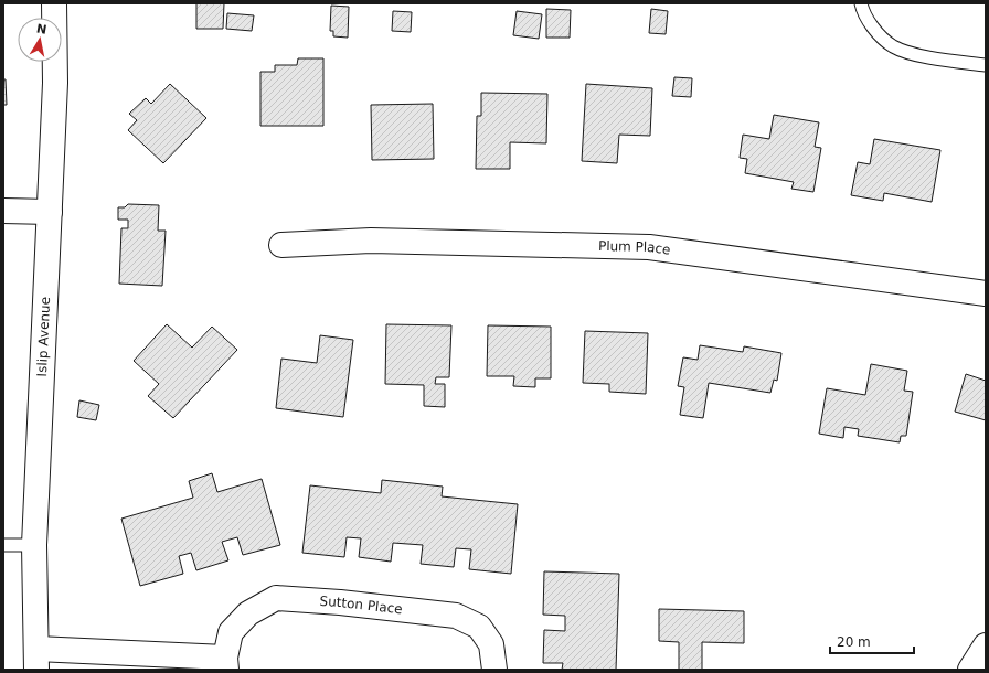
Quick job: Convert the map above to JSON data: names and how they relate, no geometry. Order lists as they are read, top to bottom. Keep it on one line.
{"streets":{"street":["Plum Place","Islip Avenue","Sutton Place"]},"crossings":[["Islip Avenue","Sutton Place"]],"scale_bar":"20 m","north":"top"}
